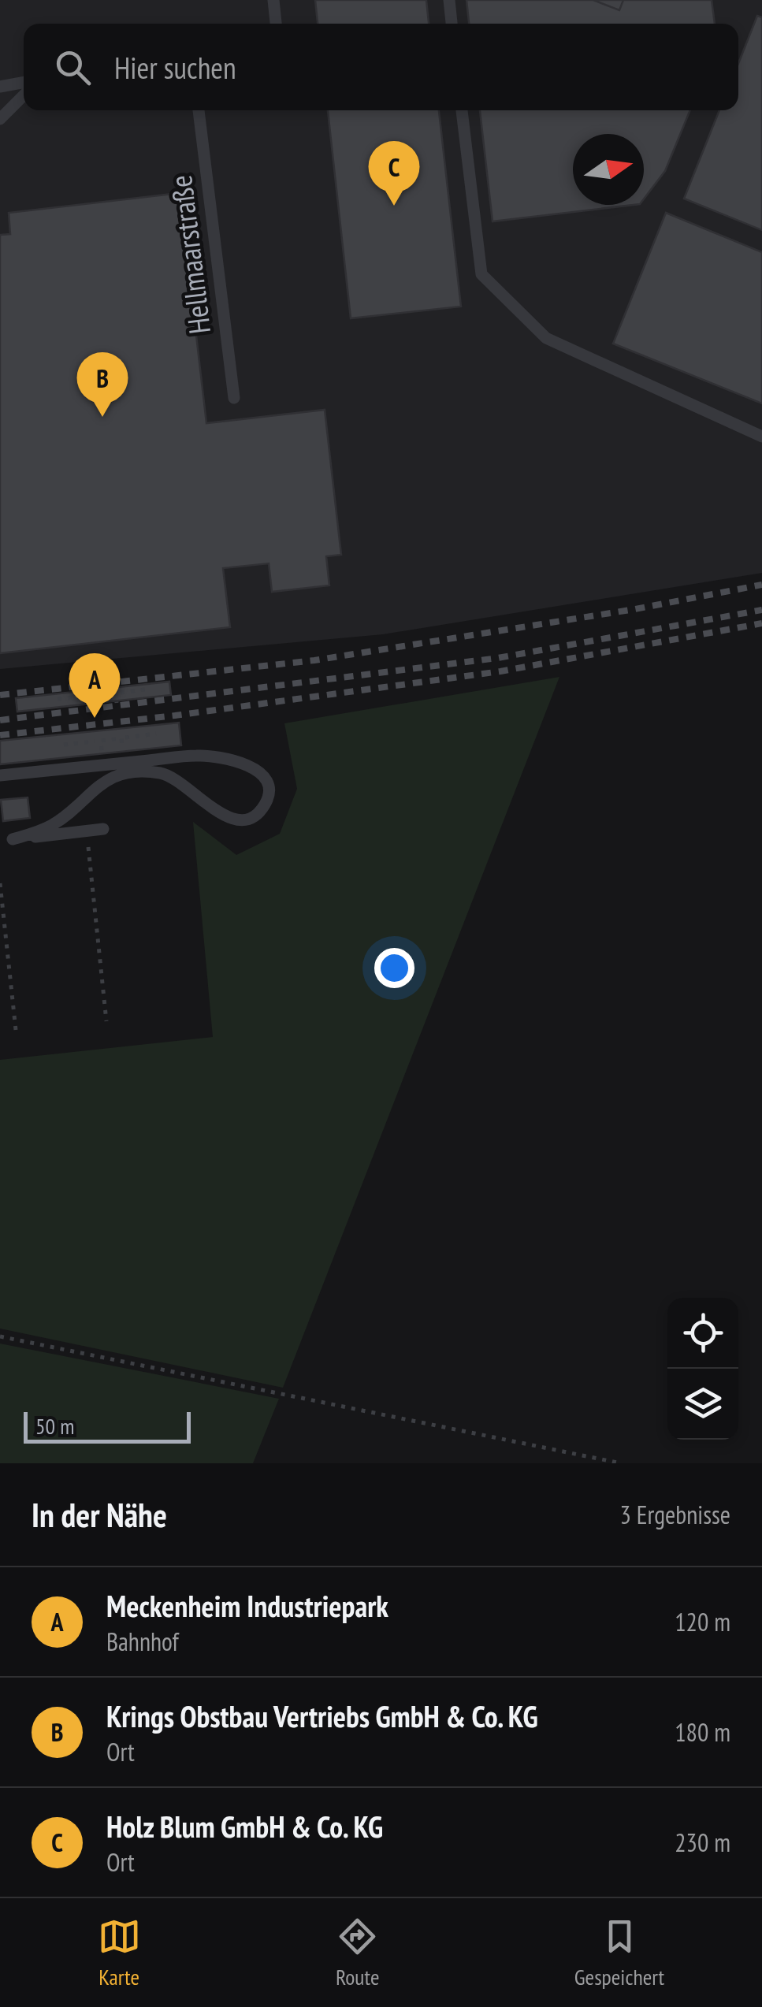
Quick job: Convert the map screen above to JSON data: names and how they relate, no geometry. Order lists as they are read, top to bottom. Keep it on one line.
{"streets":{"lane":["Hellmaarstraße"]},"scale_bar":"50 m","north":"right","page":{"search":"Hier suchen","pins":["C","B","A"],"scale":"50 m","heading":["In der Nähe","3 Ergebnisse"],"list":[{"mark":"A","name":"Meckenheim Industriepark","note":"Bahnhof","value":"120 m"},{"mark":"B","name":"Krings Obstbau Vertriebs GmbH & Co. KG","note":"Ort","value":"180 m"},{"mark":"C","name":"Holz Blum GmbH & Co. KG","note":"Ort","value":"230 m"}],"nav":["Karte","Route","Gespeichert"]}}
